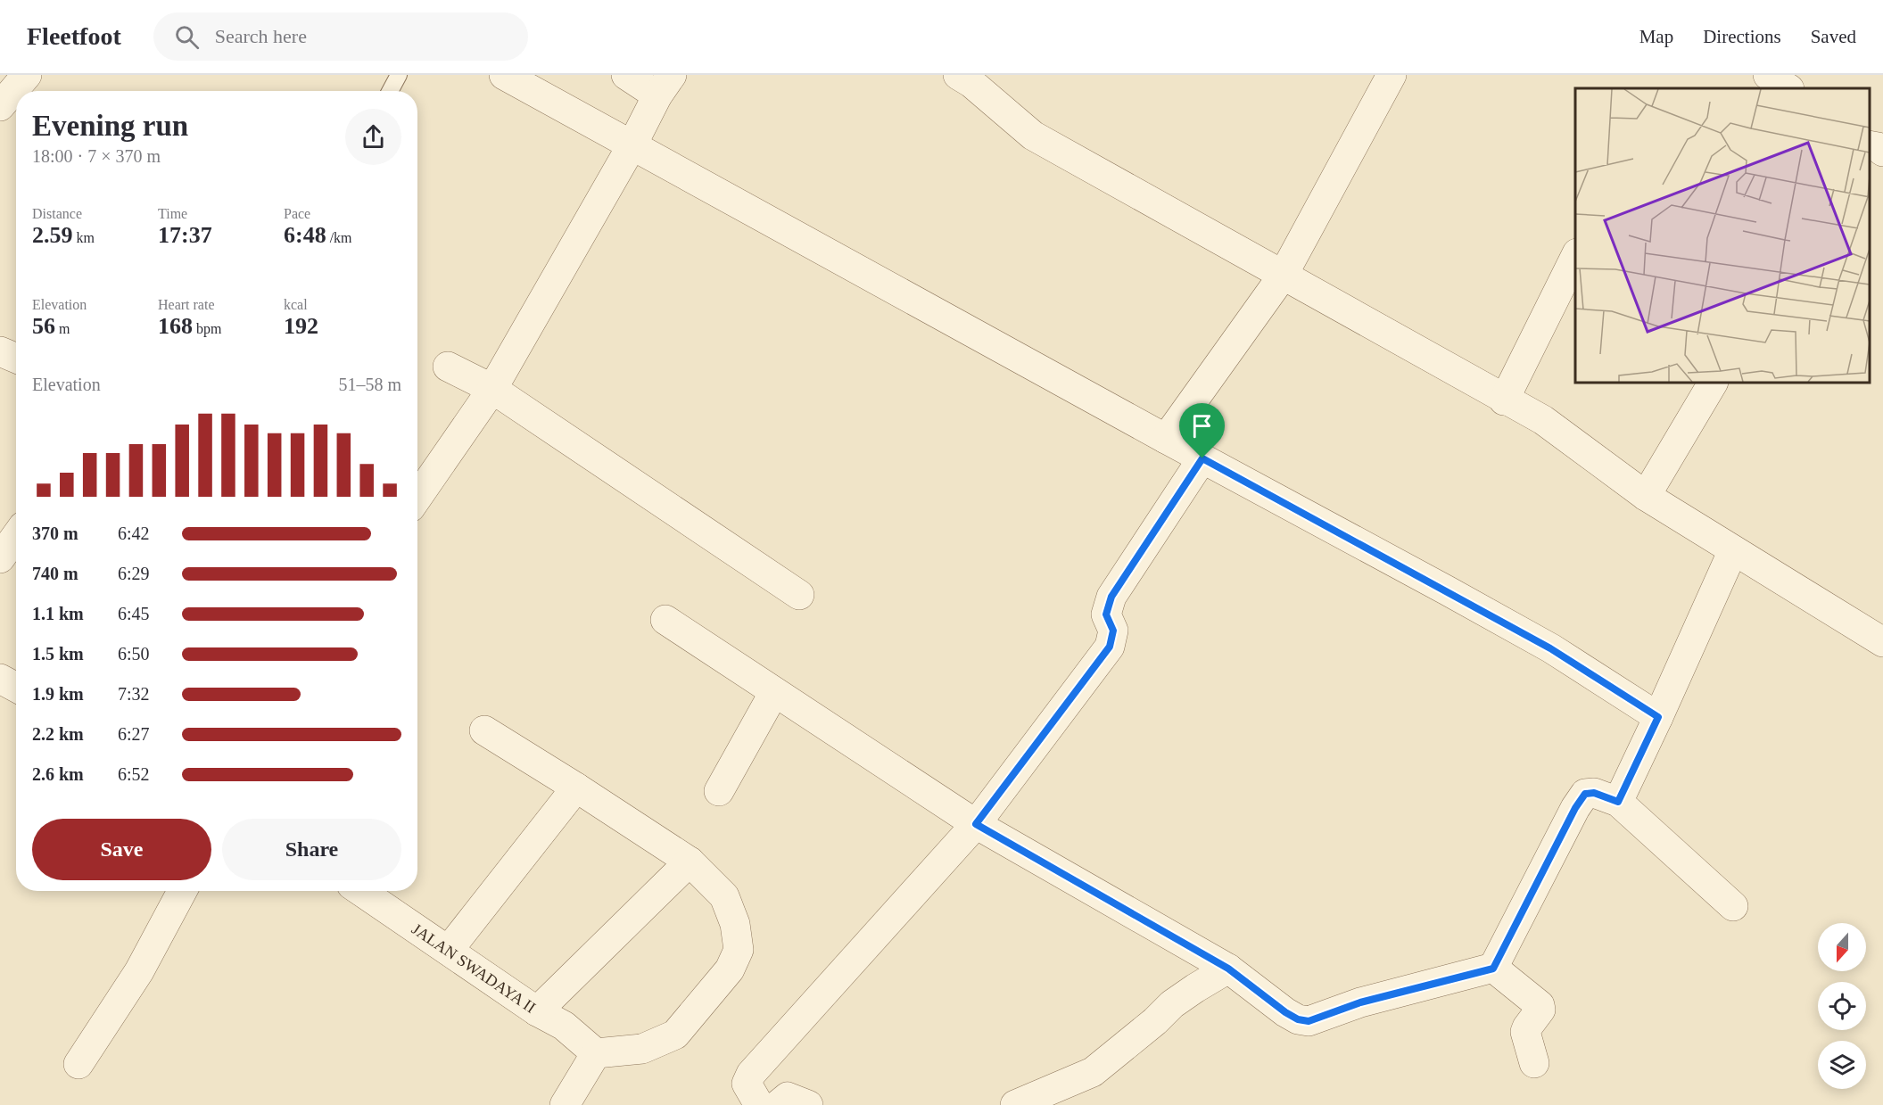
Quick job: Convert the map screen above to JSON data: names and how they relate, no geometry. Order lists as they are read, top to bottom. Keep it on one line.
{"streets":{"street":["JALAN SWADAYA II"]},"north":"bottom","page":{"header":"Fleetfoot","search":"Search here","nav":["Map","Directions","Saved"],"heading":["Evening run","18:00 · 7 × 370 m"],"stats":[["Distance","2.59 km"],["Time","17:37"],["Pace","6:48 /km"],["Elevation","56 m"],["Heart rate","168 bpm"],["kcal","192"]],"chart":["Elevation","51–58 m"],"list":[{"name":"370 m","note":"6:42"},{"name":"740 m","note":"6:29"},{"name":"1.1 km","note":"6:45"},{"name":"1.5 km","note":"6:50"},{"name":"1.9 km","note":"7:32"},{"name":"2.2 km","note":"6:27"},{"name":"2.6 km","note":"6:52"}],"buttons":["Save","Share"]}}
